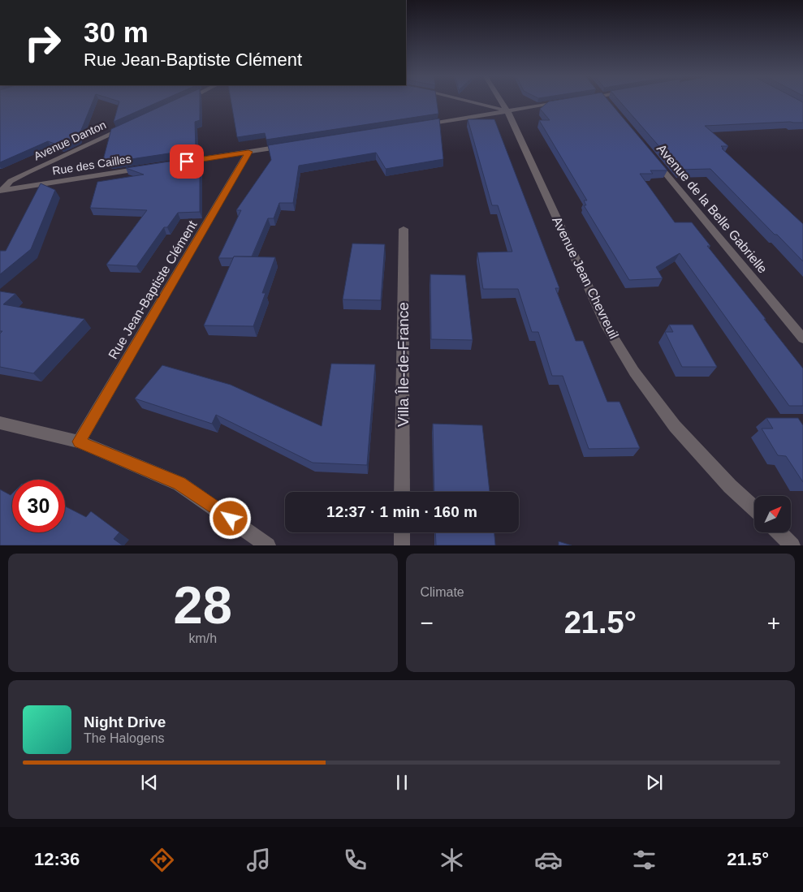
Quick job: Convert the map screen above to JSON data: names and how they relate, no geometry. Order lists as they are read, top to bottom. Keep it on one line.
{"streets":{"street":["Avenue Danton","Rue des Cailles","Avenue de la Belle Gabrielle","Avenue Jean Chevreuil","Rue Jean-Baptiste Clément","Villa Île-de-France"]},"crossings":[["Avenue Danton","Rue des Cailles"]],"north":"top right","page":{"turn":["30 m","Rue Jean-Baptiste Clément"],"limit":"30","trip":"12:37 · 1 min · 160 m","tile":[["28","km/h"],"Climate"],"heat":["−","21.5°","+"],"song":["Night Drive","The Halogens"],"tabs":["12:36","21.5°"]}}
